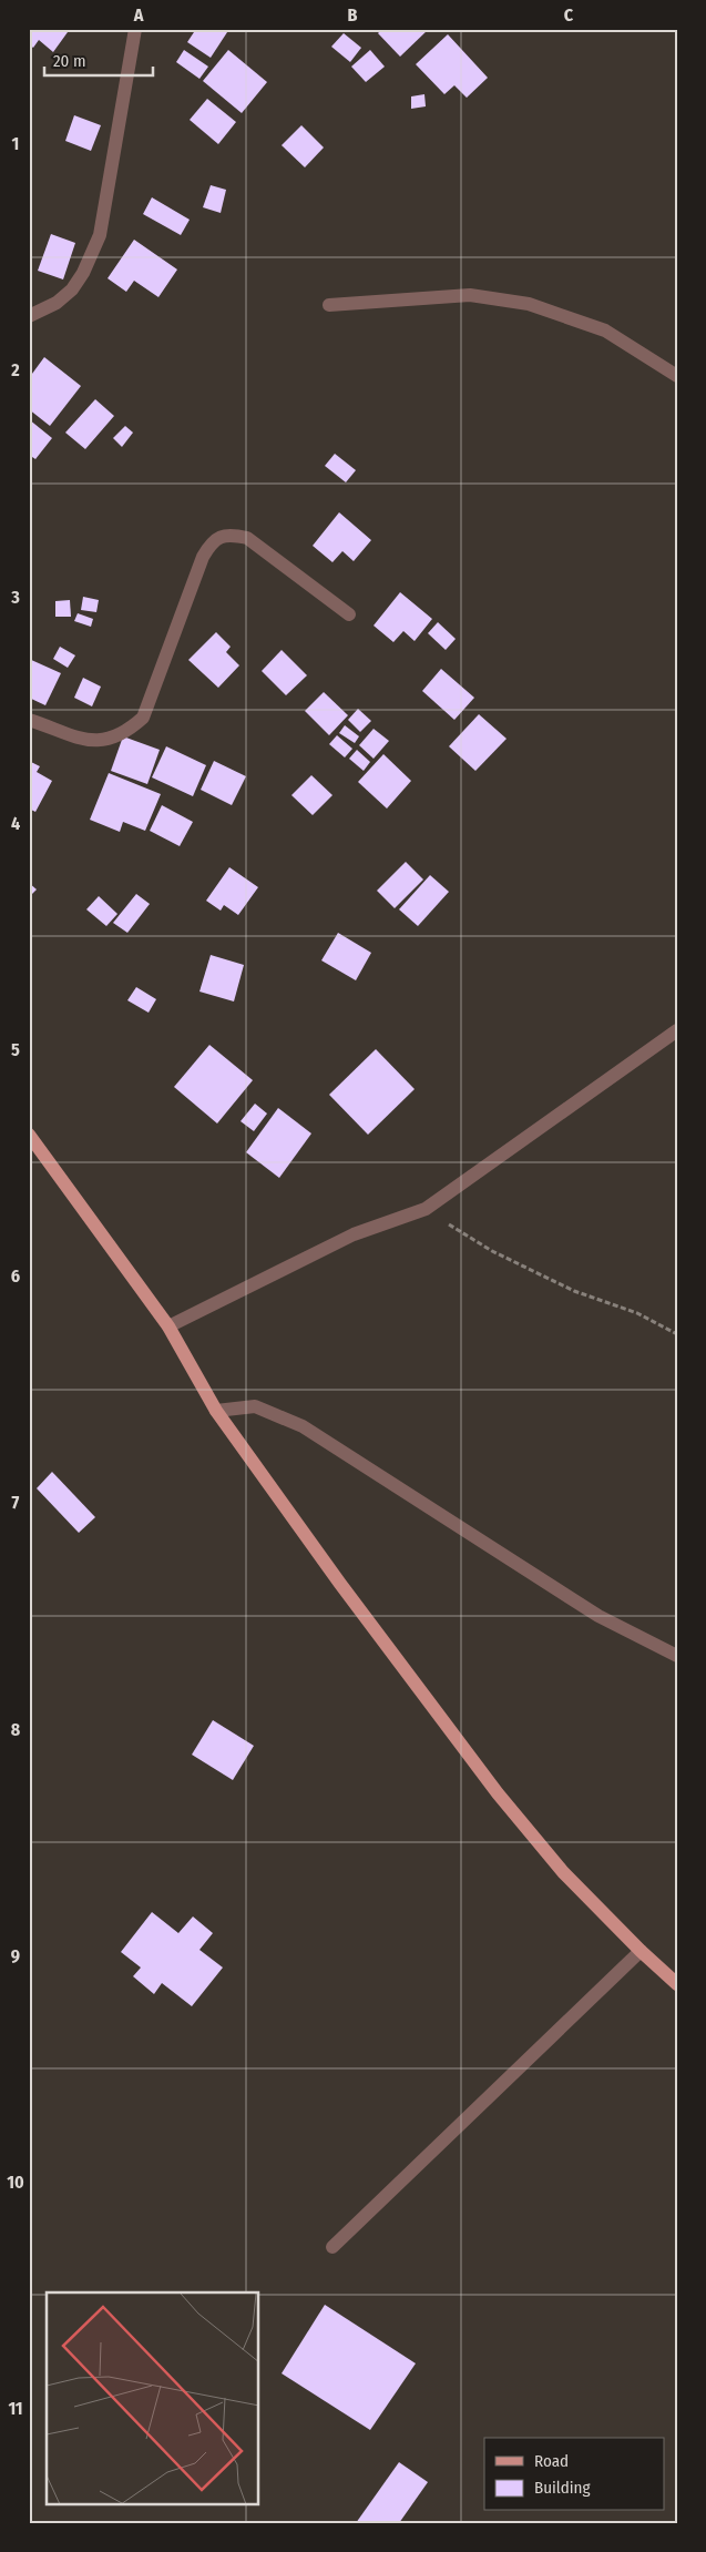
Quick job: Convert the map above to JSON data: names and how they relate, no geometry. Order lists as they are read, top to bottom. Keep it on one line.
{"legend":["Road","Building"],"scale_bar":"20 m","grid":{"columns":["A","B","C"],"rows":["1","2","3","4","5","6","7","8","9","10","11"]}}
